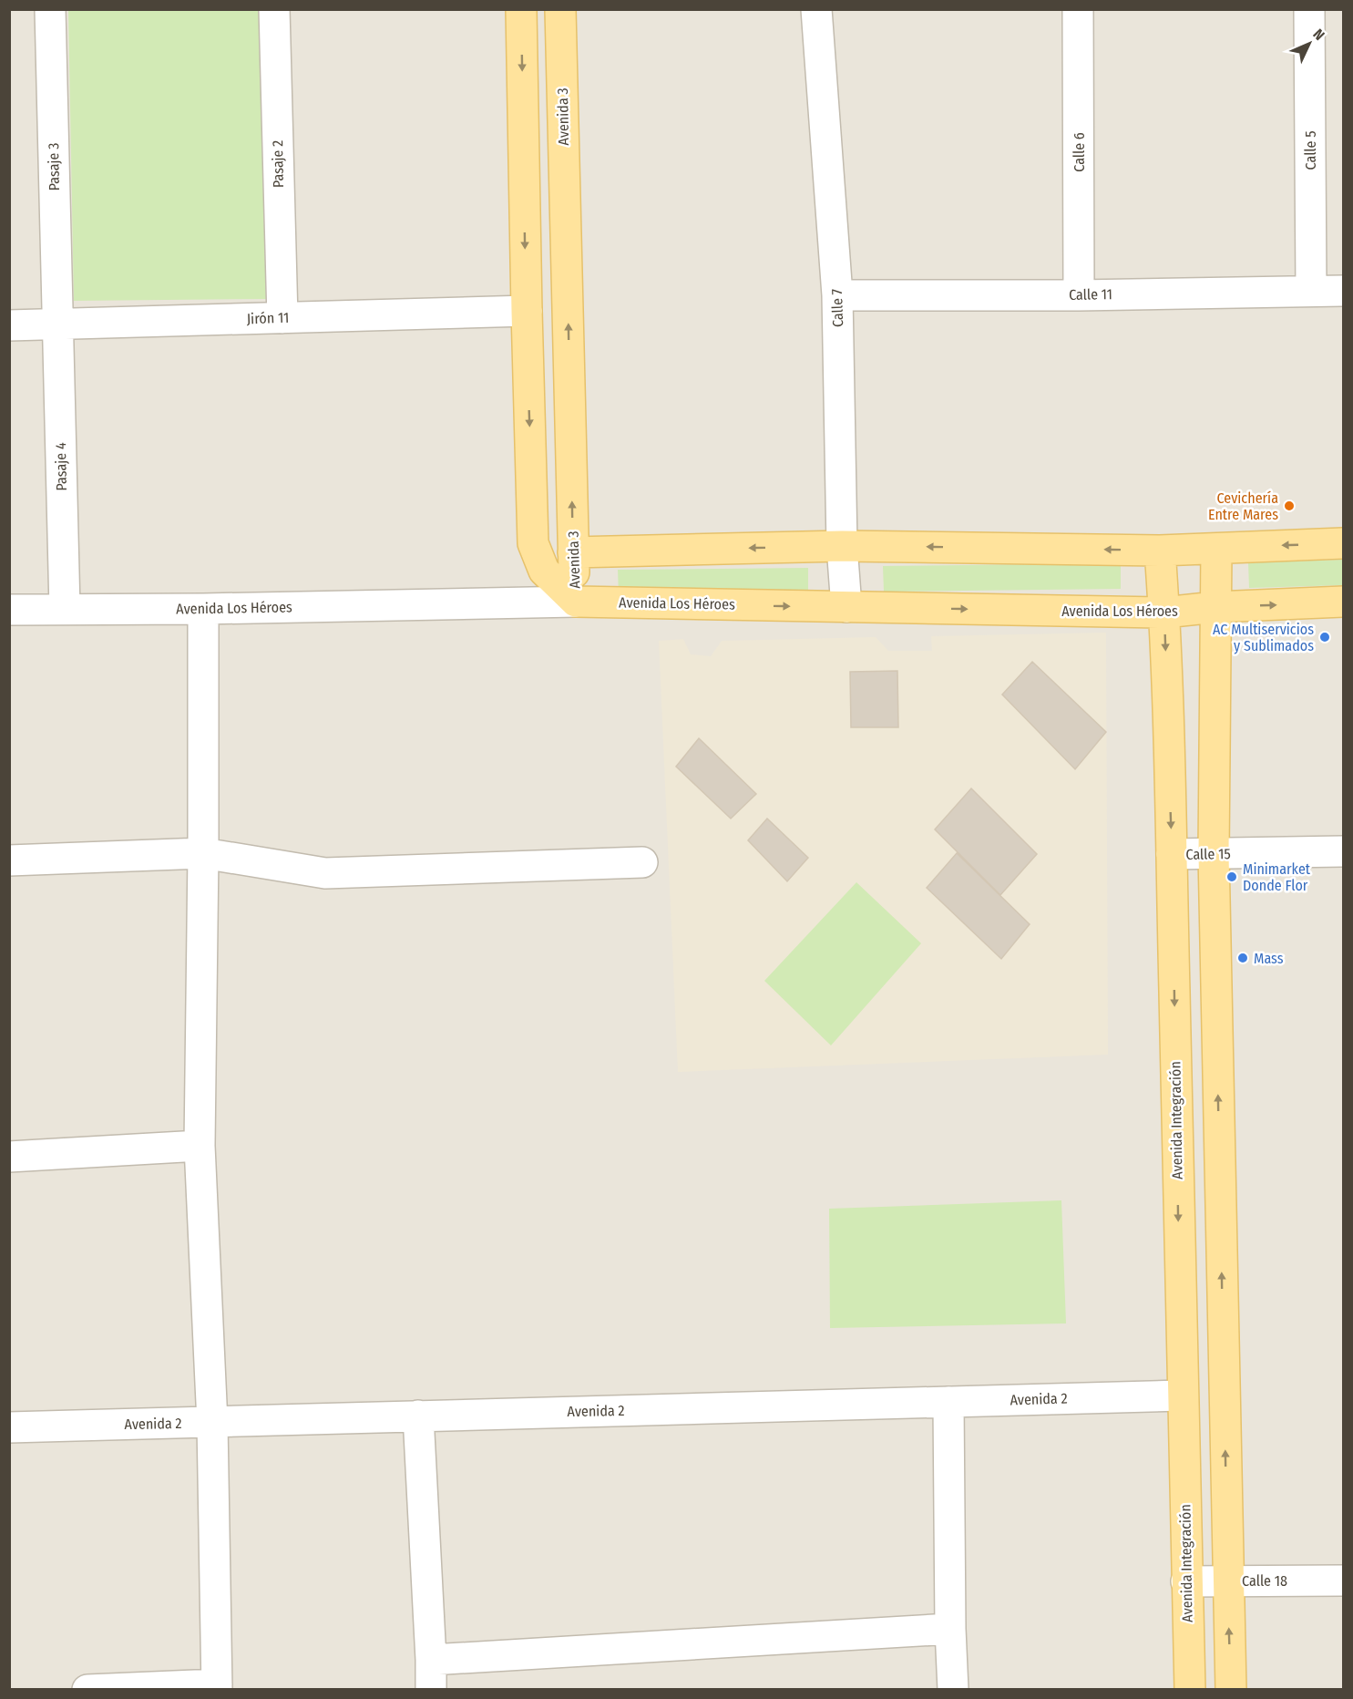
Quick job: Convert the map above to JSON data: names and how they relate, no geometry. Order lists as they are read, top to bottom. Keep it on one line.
{"streets":{"main road":["Avenida 3","Avenida Los Héroes","Avenida Integración"],"street":["Calle 5","Calle 6","Pasaje 2","Pasaje 3","Calle 11","Calle 7","Jirón 11","Pasaje 4","Calle 15","Avenida 2","Calle 18"]},"crossings":[["Avenida 3","Jirón 11"],["Avenida 3","Avenida Los Héroes"],["Calle 5","Calle 11"],["Calle 6","Calle 11"],["Pasaje 2","Jirón 11"],["Pasaje 3","Jirón 11"],["Pasaje 3","Pasaje 4"],["Calle 11","Calle 7"],["Calle 7","Avenida Los Héroes"],["Jirón 11","Pasaje 4"],["Pasaje 4","Avenida Los Héroes"],["Avenida Los Héroes","Avenida Integración"],["Calle 15","Avenida Integración"],["Avenida Integración","Avenida 2"],["Avenida Integración","Calle 18"]],"places":["Cevichería Entre Mares","AC Multiservicios y Sublimados","Minimarket Donde Flor","Mass"],"north":"top right"}
